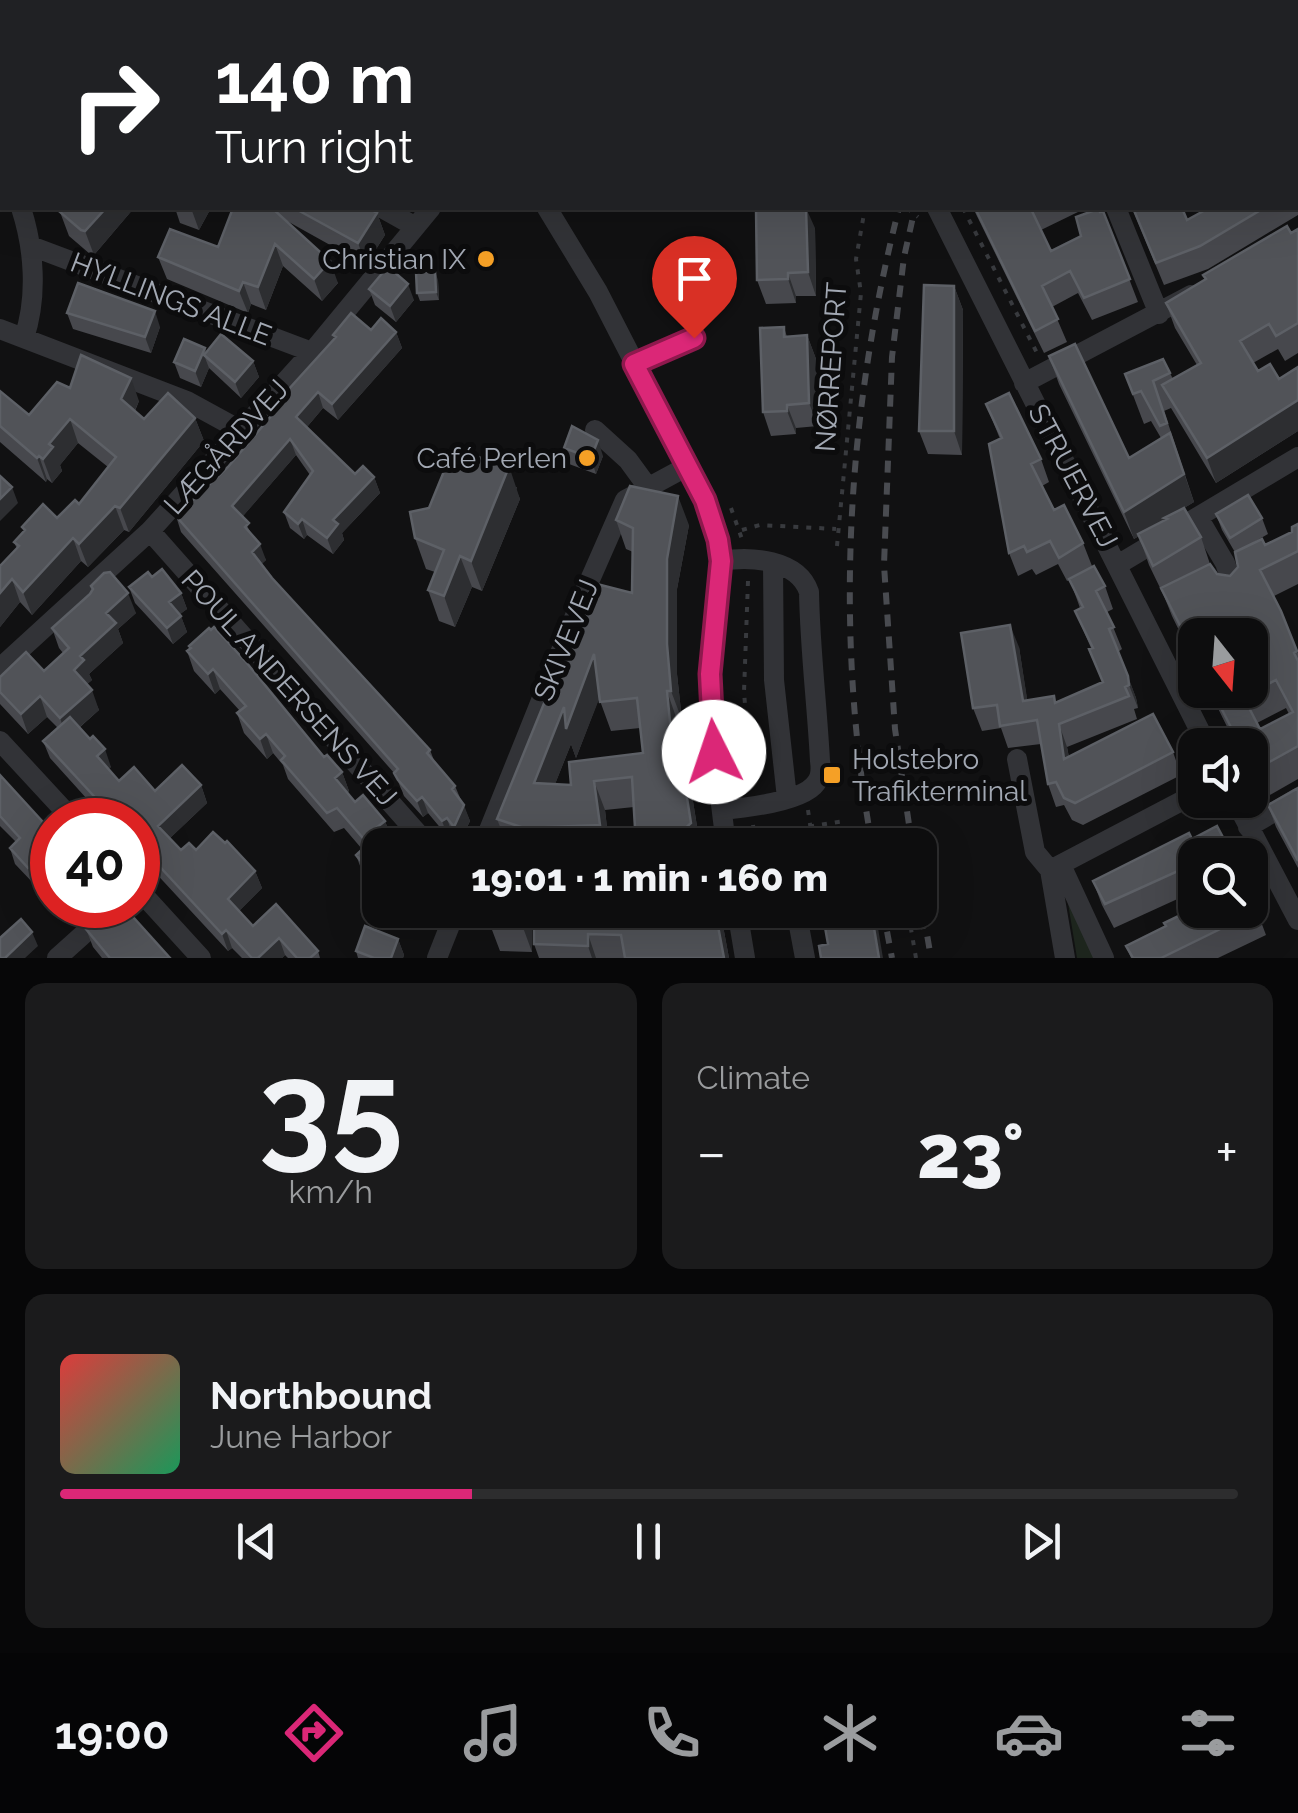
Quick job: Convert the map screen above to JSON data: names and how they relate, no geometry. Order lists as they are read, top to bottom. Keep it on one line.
{"streets":{"street":["HYLLINGS ALLE","LÆGÅRDVEJ","STRUERVEJ","SKIVEVEJ","POUL ANDERSENS VEJ"],"path":["NØRREPORT"]},"crossings":[["HYLLINGS ALLE","LÆGÅRDVEJ"],["LÆGÅRDVEJ","POUL ANDERSENS VEJ"]],"places":{"other":["Christian IX","Café Perlen"],"transit":["Holstebro Trafikterminal"]},"north":"bottom","page":{"turn":["140 m","Turn right"],"limit":"40","trip":"19:01 · 1 min · 160 m","tile":[["35","km/h"],"Climate"],"heat":["−","23°","+"],"song":["Northbound","June Harbor"],"tabs":"19:00"}}
